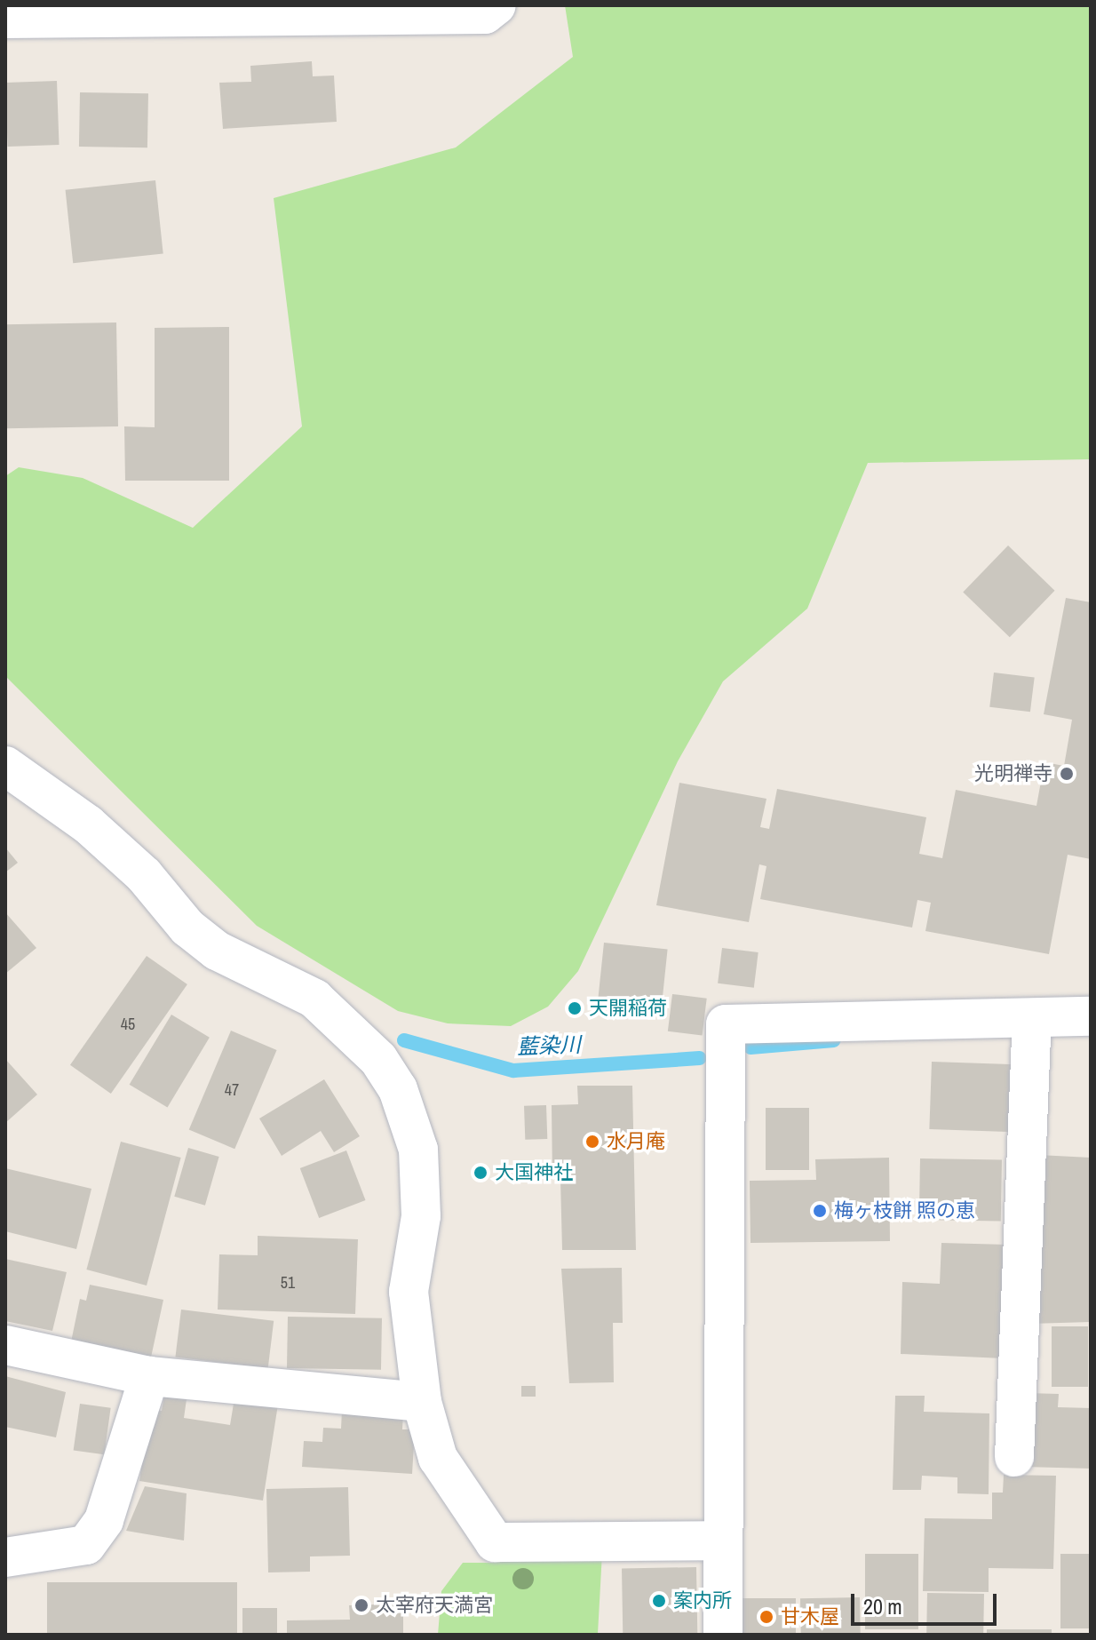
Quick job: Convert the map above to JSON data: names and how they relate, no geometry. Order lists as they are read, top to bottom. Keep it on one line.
{"water":["藍染川"],"places":["光明禅寺","天開稲荷","水月庵","大国神社","梅ヶ枝餅 照の恵","案内所","太宰府天満宮","甘木屋"],"house_numbers":["45","47","51"],"scale_bar":"20 m"}
